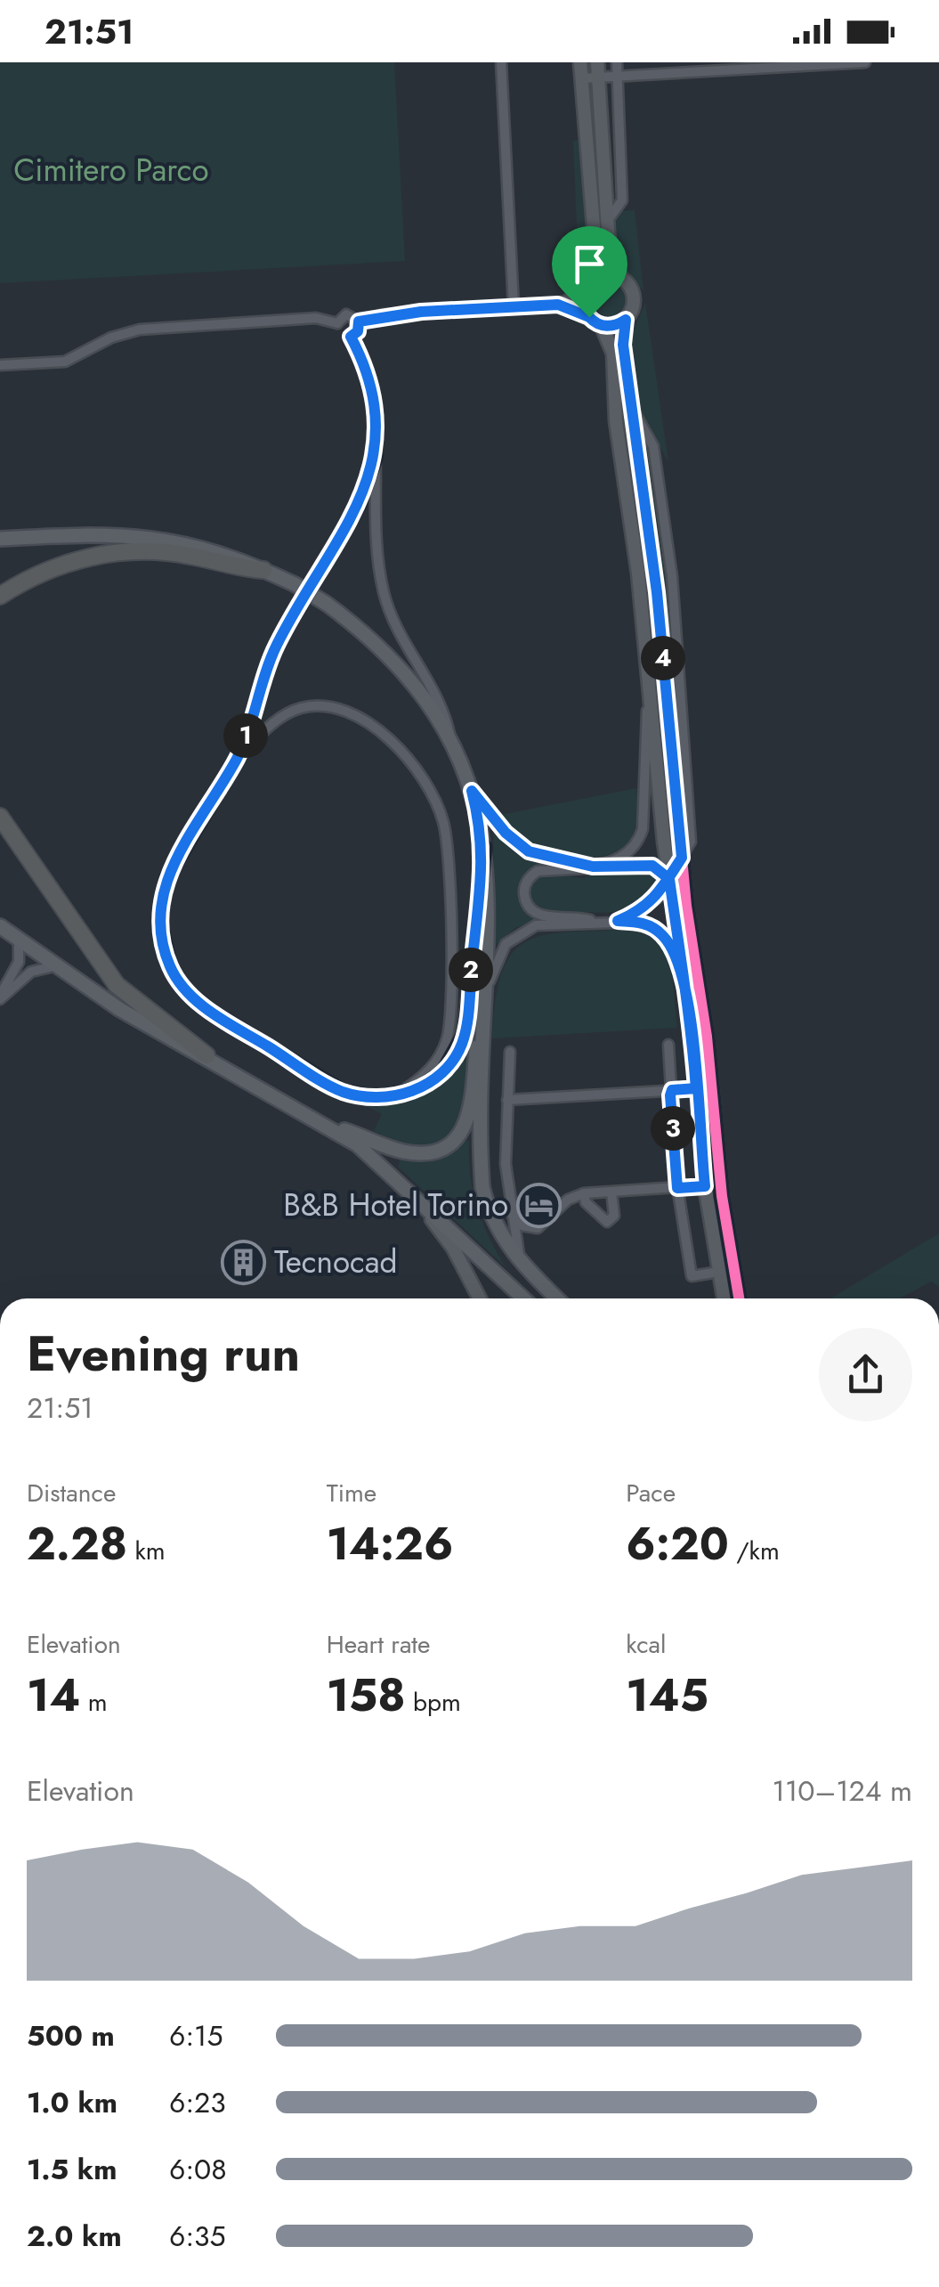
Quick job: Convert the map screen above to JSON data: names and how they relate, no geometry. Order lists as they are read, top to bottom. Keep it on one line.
{"parks":["Cimitero Parco"],"places":{"hotel":["B&B Hotel Torino"],"building":["Tecnocad"]},"page":{"status":"21:51","pins":["4","1","2","3"],"heading":["Evening run","21:51"],"stats":[["Distance","2.28 km"],["Time","14:26"],["Pace","6:20 /km"],["Elevation","14 m"],["Heart rate","158 bpm"],["kcal","145"]],"chart":["Elevation","110–124 m"],"list":[{"name":"500 m","note":"6:15"},{"name":"1.0 km","note":"6:23"},{"name":"1.5 km","note":"6:08"},{"name":"2.0 km","note":"6:35"}]}}
